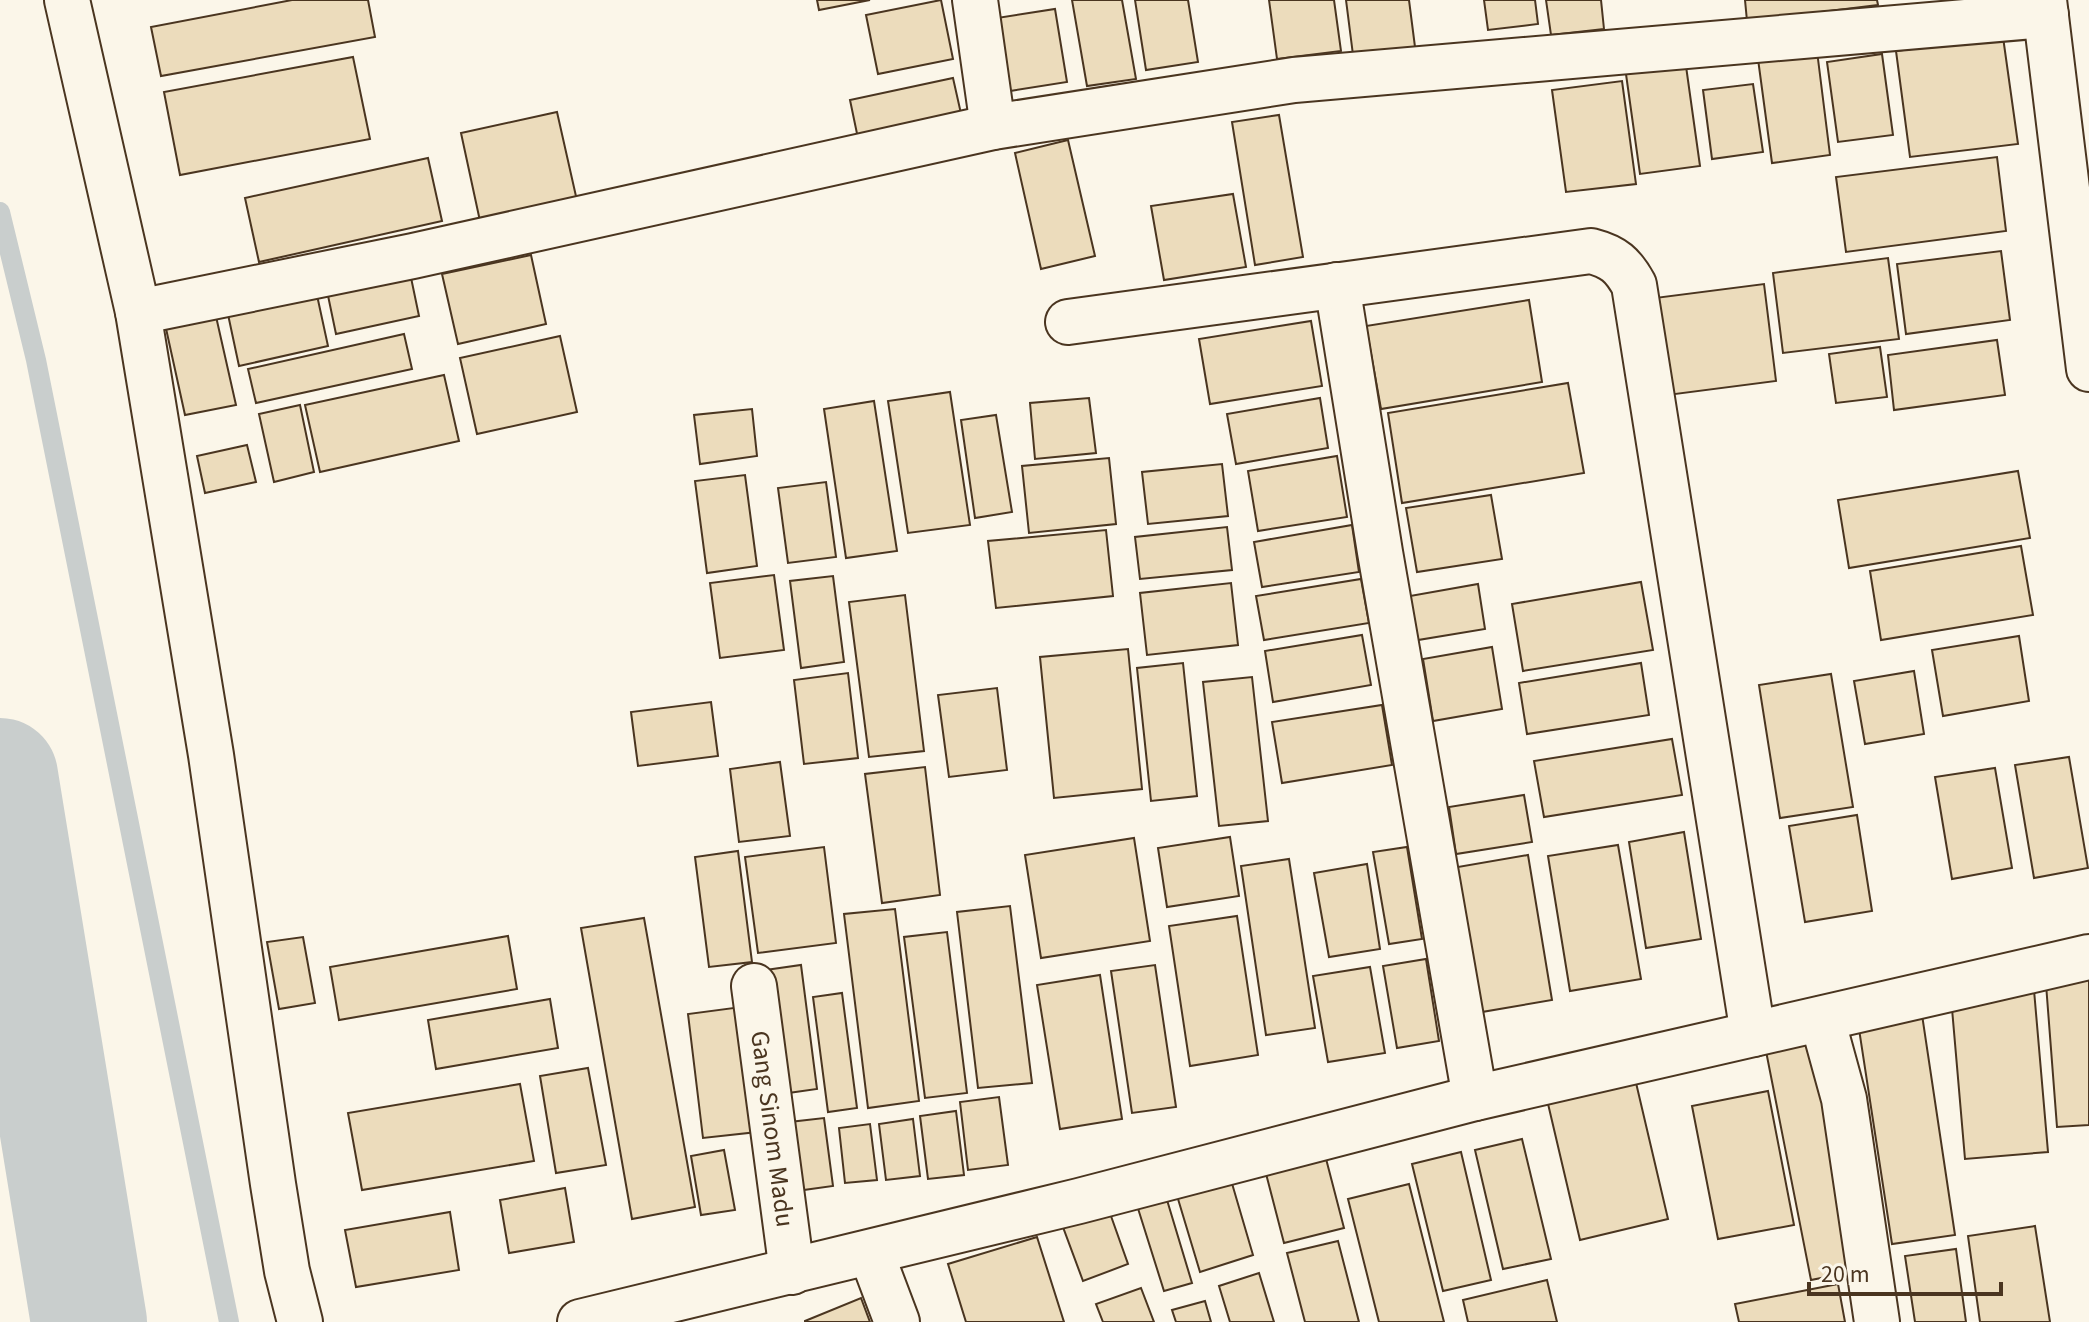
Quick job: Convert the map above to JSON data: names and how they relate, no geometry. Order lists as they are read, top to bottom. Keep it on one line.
{"streets":{"street":["Gang Sinom Madu"]},"scale_bar":"20 m"}
